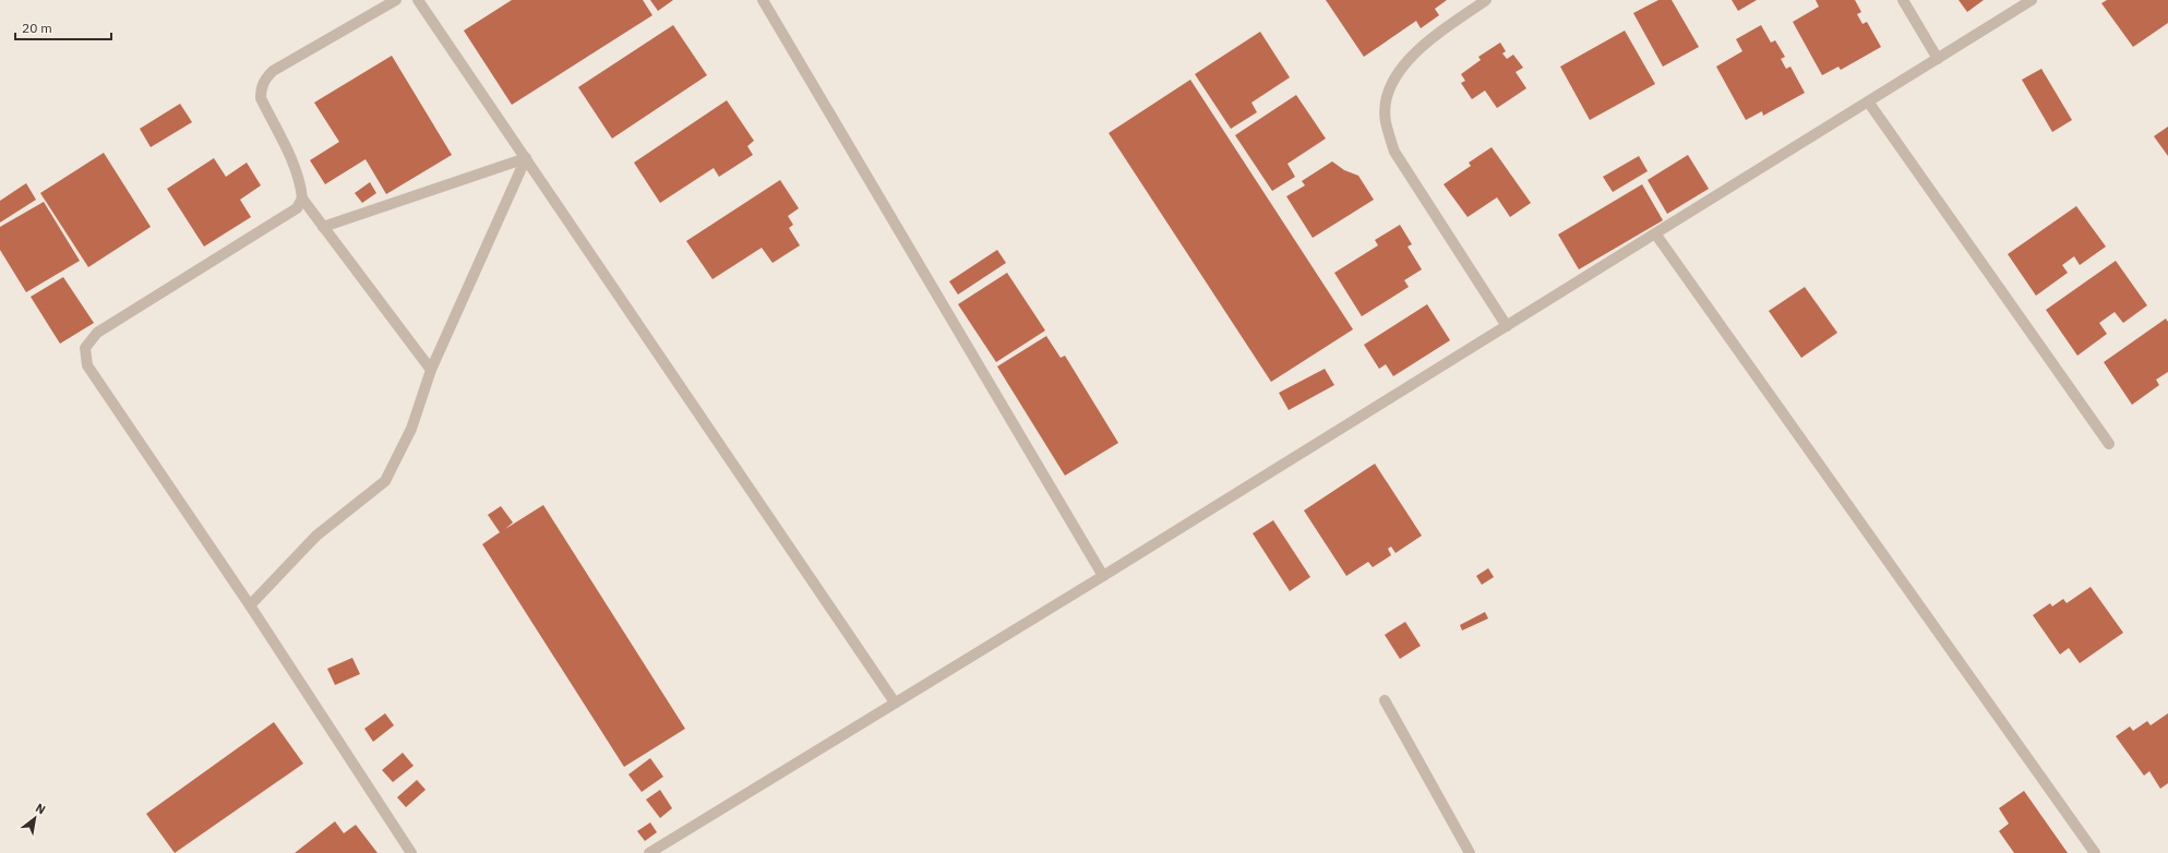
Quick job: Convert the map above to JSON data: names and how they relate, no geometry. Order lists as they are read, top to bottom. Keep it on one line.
{"scale_bar":"20 m","north":"top right"}
